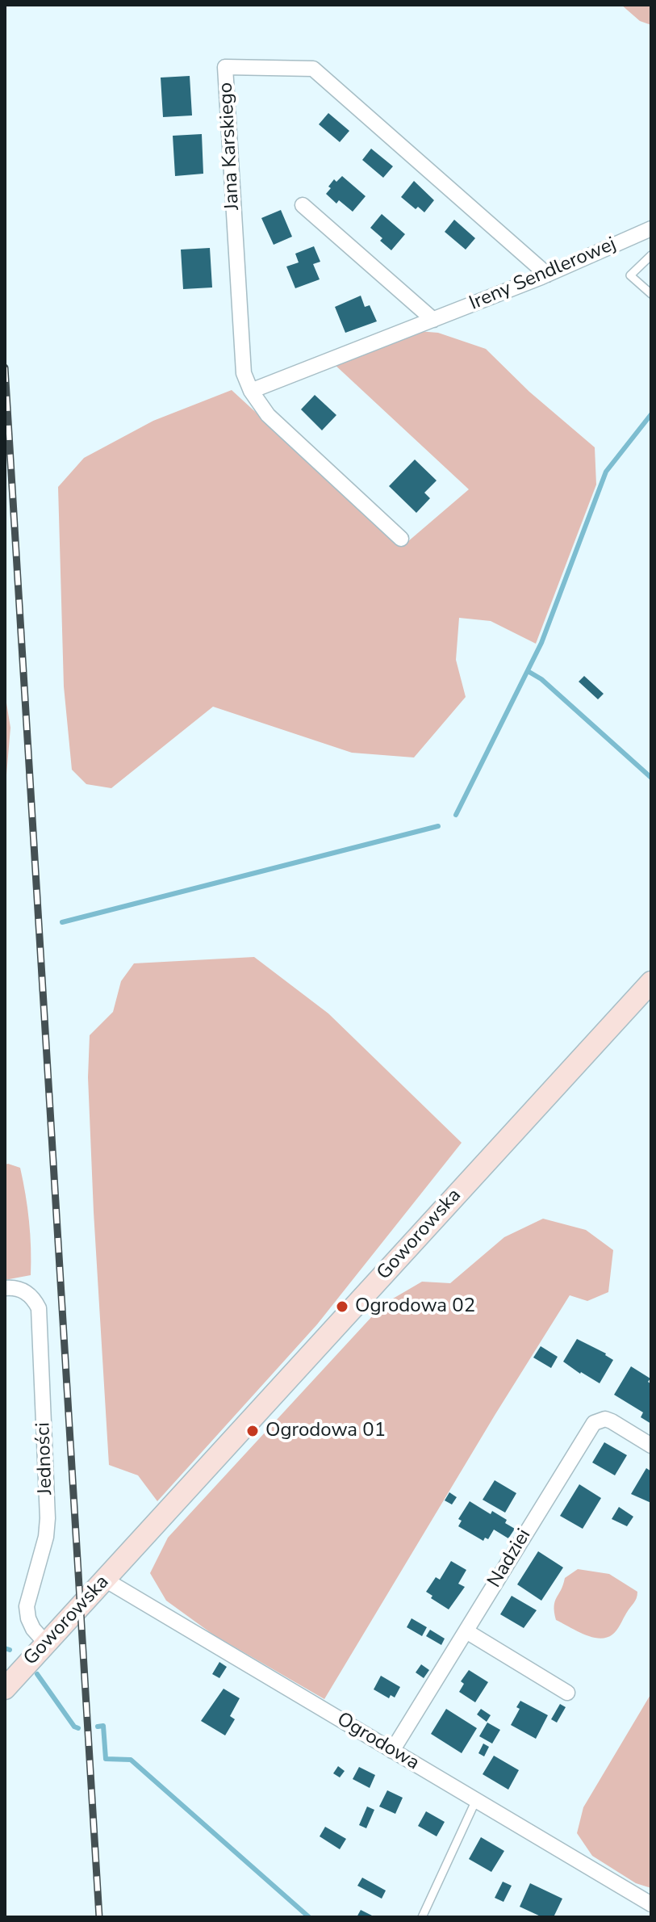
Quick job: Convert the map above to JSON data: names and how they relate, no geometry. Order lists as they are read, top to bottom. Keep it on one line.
{"streets":{"main road":["Goworowska"],"street":["Jana Karskiego","Ireny Sendlerowej","Jedności","Nadziei","Ogrodowa"]},"crossings":[["Jana Karskiego","Ireny Sendlerowej"],["Goworowska","Jedności"],["Goworowska","Ogrodowa"],["Nadziei","Ogrodowa"]],"places":["Ogrodowa 02","Ogrodowa 01"]}
